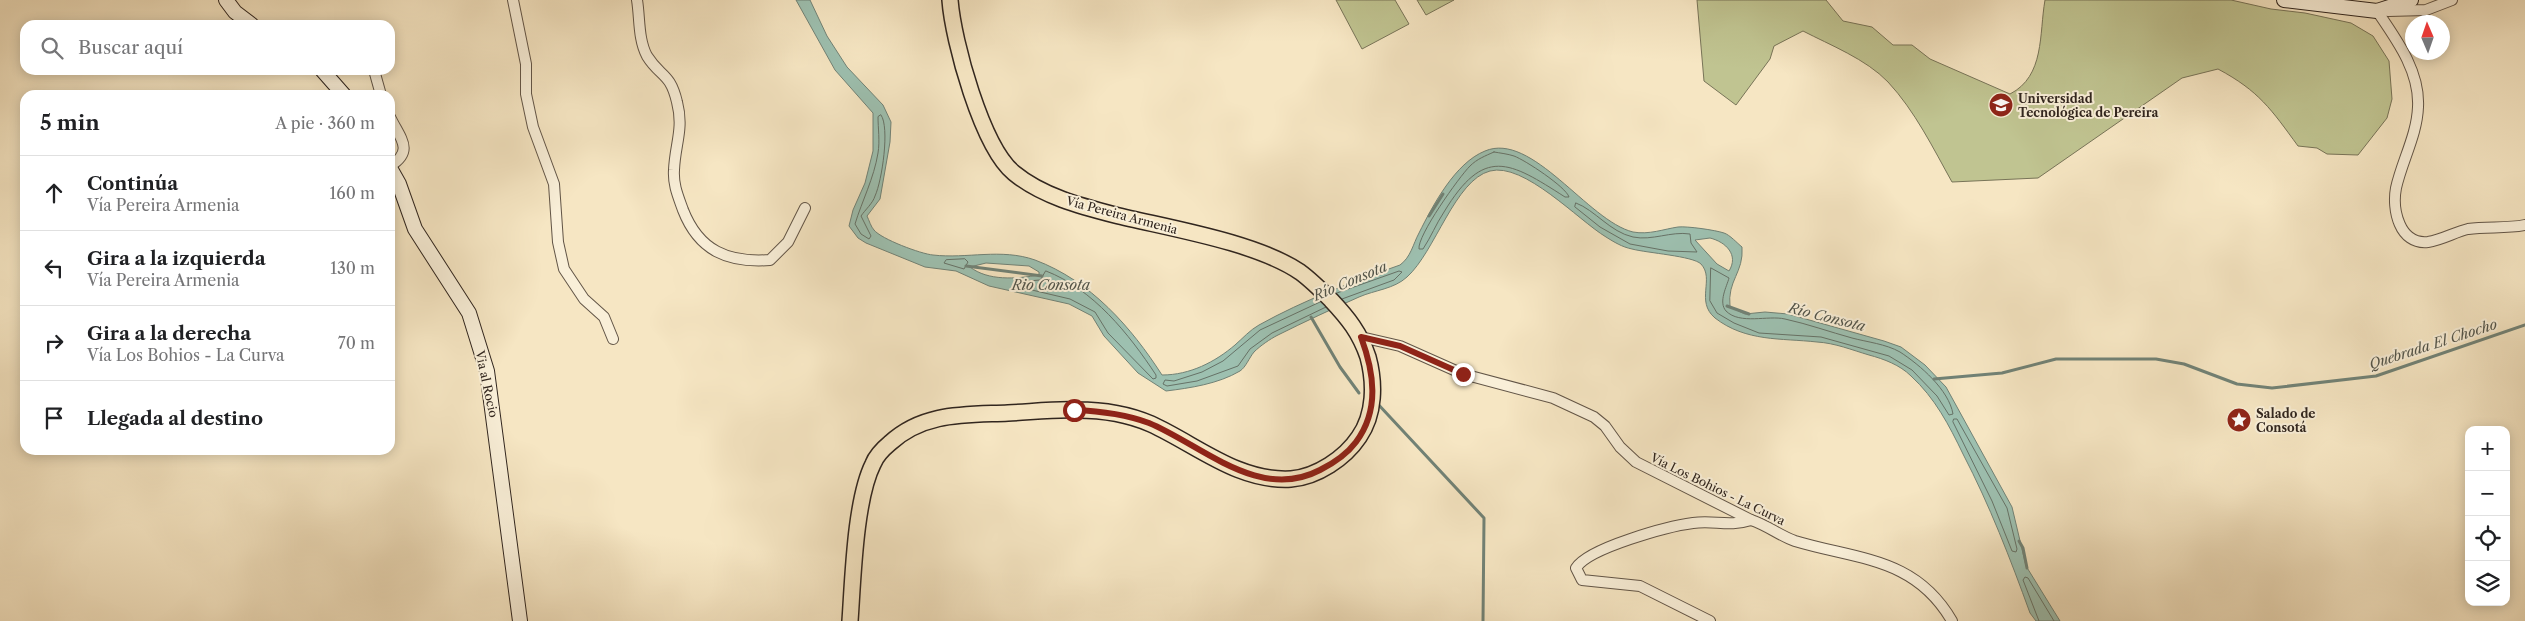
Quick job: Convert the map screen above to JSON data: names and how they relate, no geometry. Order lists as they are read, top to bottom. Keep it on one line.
{"streets":{"main road":["Vía Pereira Armenia","Via al Rocio"],"street":["Vía Los Bohios - La Curva"]},"crossings":[["Vía Pereira Armenia","Vía Los Bohios - La Curva"]],"water":["Río Consota","Rio Consota","Quebrada El Chocho"],"places":{"school or university":["Universidad Tecnológica de Pereira"],"place":["Salado de Consotá"]},"north":"top","page":{"search":"Buscar aquí","heading":["5 min","A pie · 360 m"],"list":[["Continúa","Vía Pereira Armenia","160 m"],["Gira a la izquierda","Vía Pereira Armenia","130 m"],["Gira a la derecha","Vía Los Bohios - La Curva","70 m"],"Llegada al destino"],"map_buttons":["+","−"]}}
